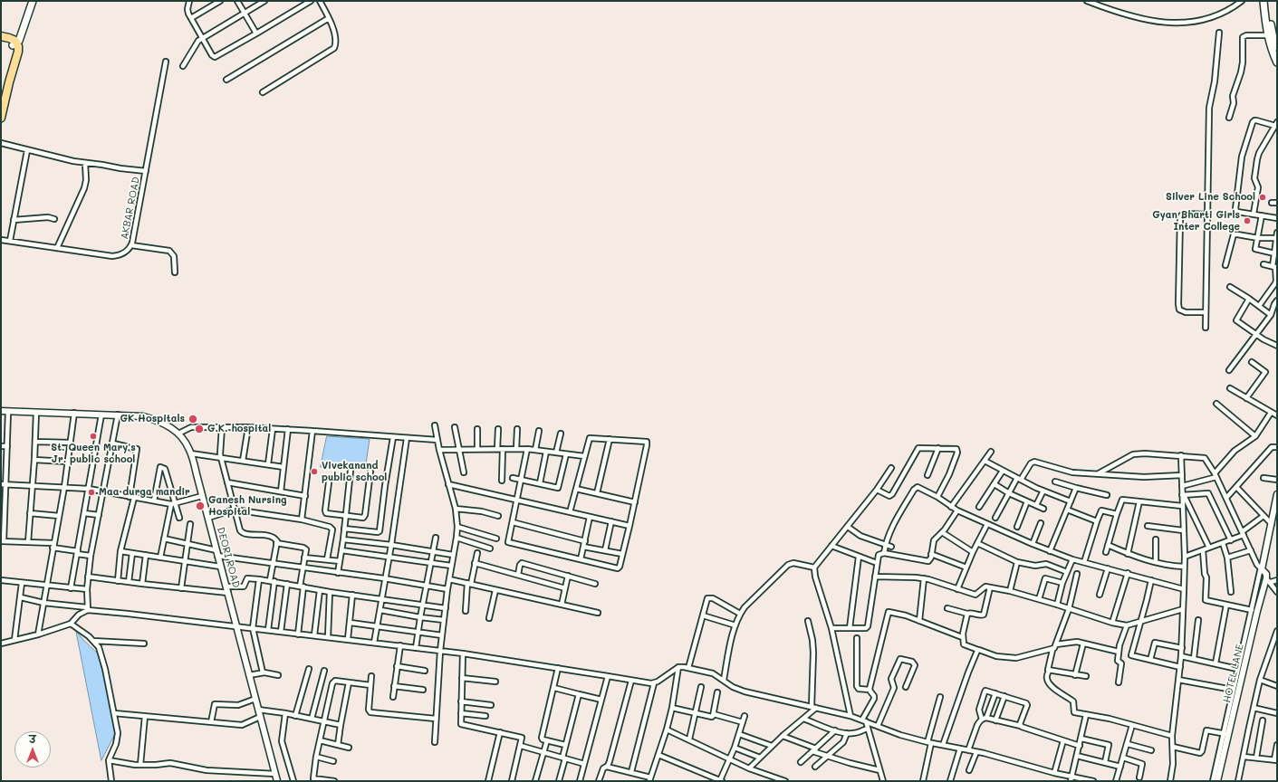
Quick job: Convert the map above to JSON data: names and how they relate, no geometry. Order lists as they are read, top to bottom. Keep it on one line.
{"streets":{"street":["AKBAR ROAD","DEORI ROAD","HOTEL LANE"]},"places":["Silver Line School","Gyan Bharti Girls Inter College","GK Hospitals","G.K. hospital","St. Queen Mary's Jr. public school","Vivekanand public school","Maa durga mandir","Ganesh Nursing Hospital"],"north":"top"}
